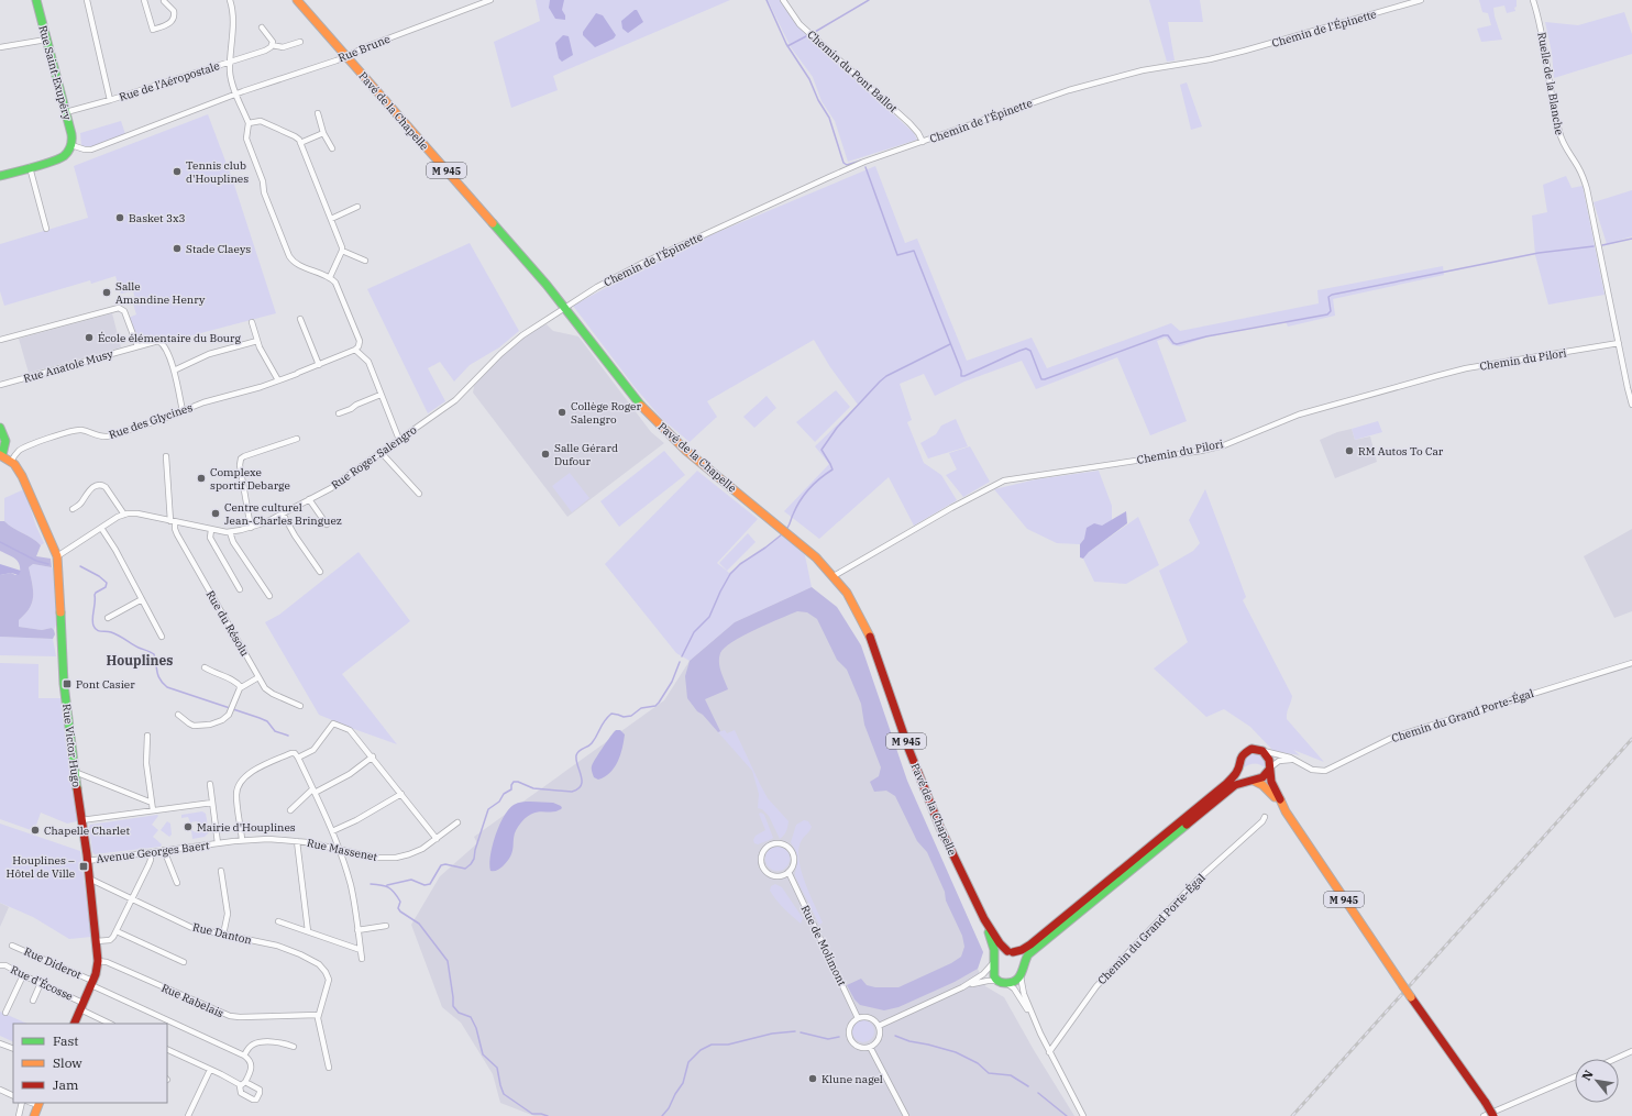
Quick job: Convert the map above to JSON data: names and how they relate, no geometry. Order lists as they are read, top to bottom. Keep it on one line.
{"streets":{"main road":["Rue Saint-Exupéry","Pavé de la Chapelle","M 945","Rue Victor Hugo"],"street":["Chemin de l'Épinette","Rue Brune","Chemin du Pont Ballot","Rue de l'Aéropostale","Ruelle de la Blanche","Chemin du Pilori","Rue Anatole Musy","Rue des Glycines","Rue Roger Salengro","Rue du Résolu","Chemin du Grand Porte-Égal","Rue Massenet","Avenue Georges Baert","Rue Danton","Rue de Molimont","Rue Diderot","Rue d'Écosse","Rue Rabelais"]},"crossings":[["Chemin de l'Épinette","Chemin du Pont Ballot"],["Chemin de l'Épinette","Pavé de la Chapelle"],["Chemin de l'Épinette","Rue Roger Salengro"],["Rue Brune","Rue Saint-Exupéry"],["Rue Brune","Pavé de la Chapelle"],["Rue Saint-Exupéry","Rue de l'Aéropostale"],["Ruelle de la Blanche","Chemin du Pilori"],["Pavé de la Chapelle","Chemin du Pilori"],["Pavé de la Chapelle","Rue Roger Salengro"],["Pavé de la Chapelle","Chemin du Grand Porte-Égal"],["M 945","Chemin du Grand Porte-Égal"],["Rue des Glycines","Rue Victor Hugo"],["Rue Roger Salengro","Rue du Résolu"],["Rue Victor Hugo","Avenue Georges Baert"],["Rue Victor Hugo","Rue Danton"],["Rue Victor Hugo","Rue Diderot"],["Rue Victor Hugo","Rue d'Écosse"],["Rue Victor Hugo","Rue Rabelais"],["Rue Massenet","Avenue Georges Baert"],["Rue Danton","Rue Rabelais"]],"districts":["Houplines"],"places":{"other":["Tennis club d'Houplines","Basket 3x3","Stade Claeys","Salle Amandine Henry","École élémentaire du Bourg","Collège Roger Salengro","RM Autos To Car","Salle Gérard Dufour","Complexe sportif Debarge","Centre culturel Jean-Charles Bringuez","Mairie d'Houplines","Chapelle Charlet","Klune nagel"],"transit":["Pont Casier","Houplines – Hôtel de Ville"]},"legend":["Fast","Slow","Jam"],"north":"top left"}
